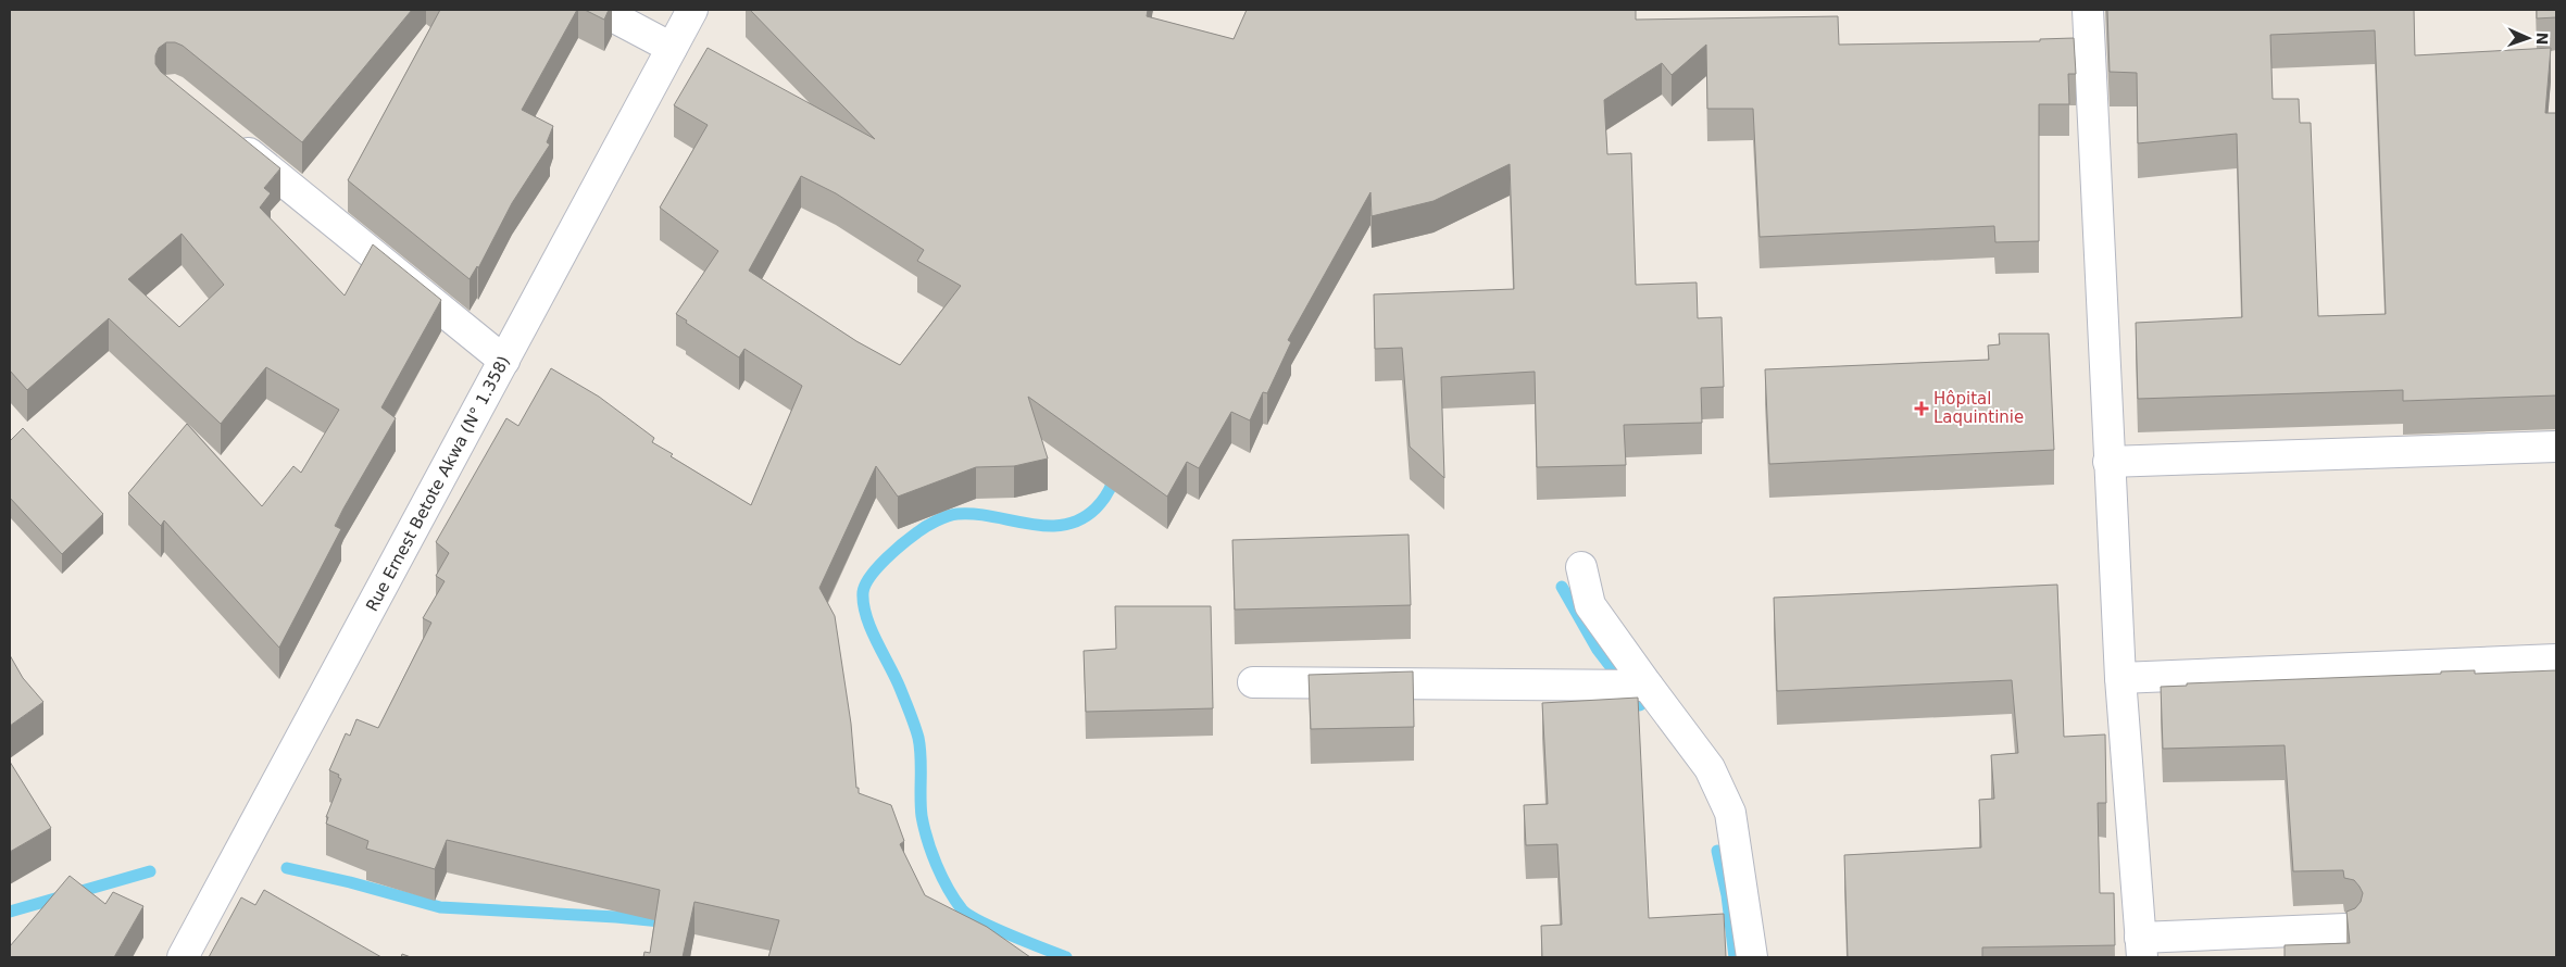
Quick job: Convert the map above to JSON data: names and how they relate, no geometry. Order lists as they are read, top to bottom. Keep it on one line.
{"streets":{"street":["Rue Ernest Betote Akwa (N° 1.358)"]},"places":{"health":["Hôpital Laquintinie"]},"north":"right"}
